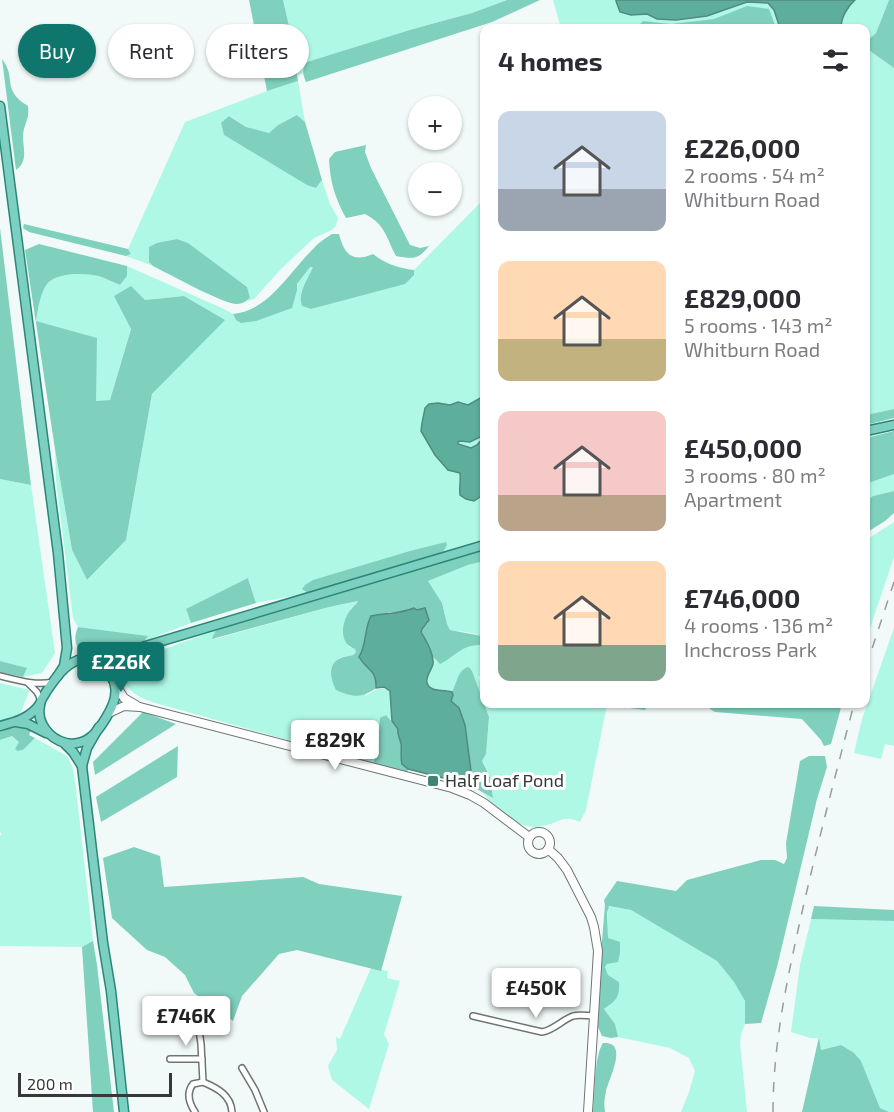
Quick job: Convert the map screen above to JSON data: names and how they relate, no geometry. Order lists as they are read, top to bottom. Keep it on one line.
{"places":{"transit":["Half Loaf Pond"]},"scale_bar":"200 m","page":{"chip":["Buy","Rent","Filters"],"heading":"4 homes","map_buttons":["+","−"],"list":[{"name":"£226,000","note":"2 rooms · 54 m² · Whitburn Road"},{"name":"£829,000","note":"5 rooms · 143 m² · Whitburn Road"},{"name":"£450,000","note":"3 rooms · 80 m² · Apartment"},{"name":"£746,000","note":"4 rooms · 136 m² · Inchcross Park"}],"price":["£226K","£829K","£450K","£746K"],"scale":"200 m"}}
